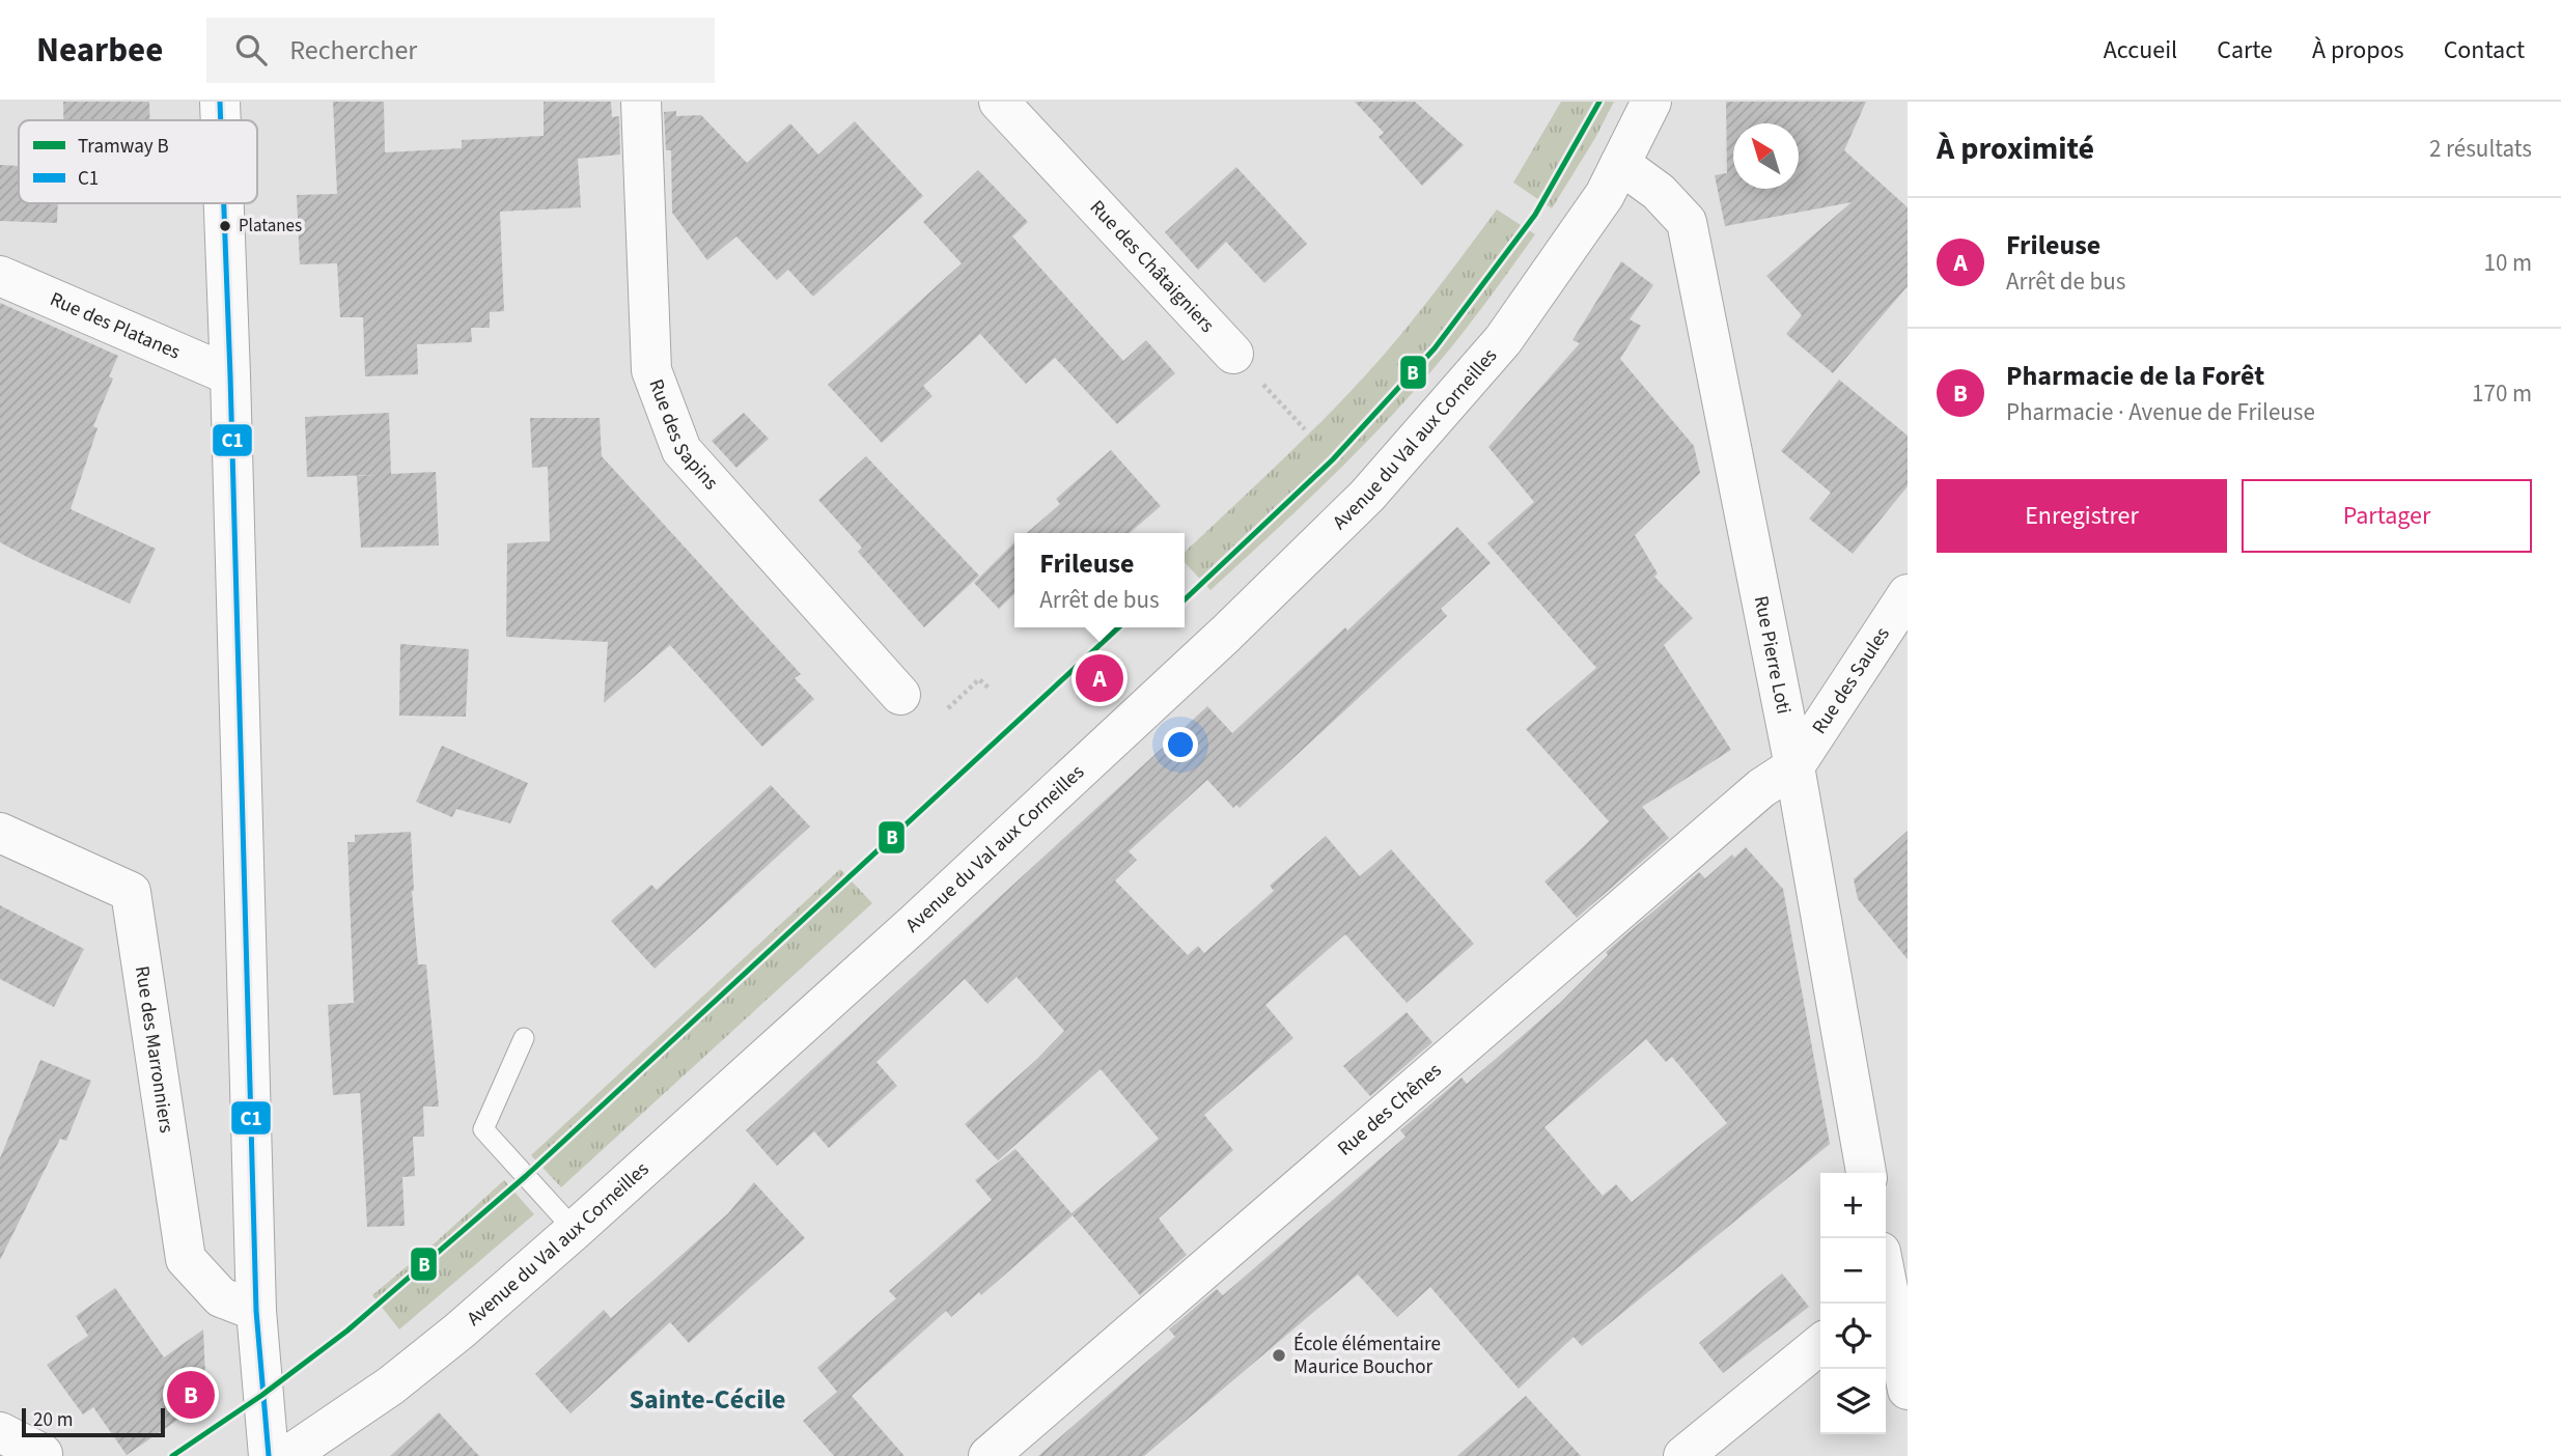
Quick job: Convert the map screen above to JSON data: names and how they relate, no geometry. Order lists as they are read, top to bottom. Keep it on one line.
{"streets":{"street":["Rue des Châtaigniers","Rue des Platanes","Rue des Sapins","Avenue du Val aux Corneilles","Rue Pierre Loti","Rue des Saules","Rue des Marronniers","Rue des Chênes"]},"crossings":[["Avenue du Val aux Corneilles","Rue Pierre Loti"],["Rue Pierre Loti","Rue des Saules"],["Rue Pierre Loti","Rue des Chênes"],["Rue des Saules","Rue des Chênes"]],"districts":["Sainte-Cécile"],"places":["Platanes","École élémentaire Maurice Bouchor"],"lines":["tram line B","transit line C1"],"legend":["Tramway B","C1"],"scale_bar":"20 m","north":"top left","page":{"header":"Nearbee","search":"Rechercher","nav":["Accueil","Carte","À propos","Contact"],"heading":["À proximité","2 résultats"],"list":[{"mark":"A","name":"Frileuse","note":"Arrêt de bus","value":"10 m"},{"mark":"B","name":"Pharmacie de la Forêt","note":"Pharmacie · Avenue de Frileuse","value":"170 m"}],"buttons":["Enregistrer","Partager"],"popup":["Frileuse","Arrêt de bus"],"pins":["A","B"],"map_buttons":["+","−"],"scale":"20 m"}}
